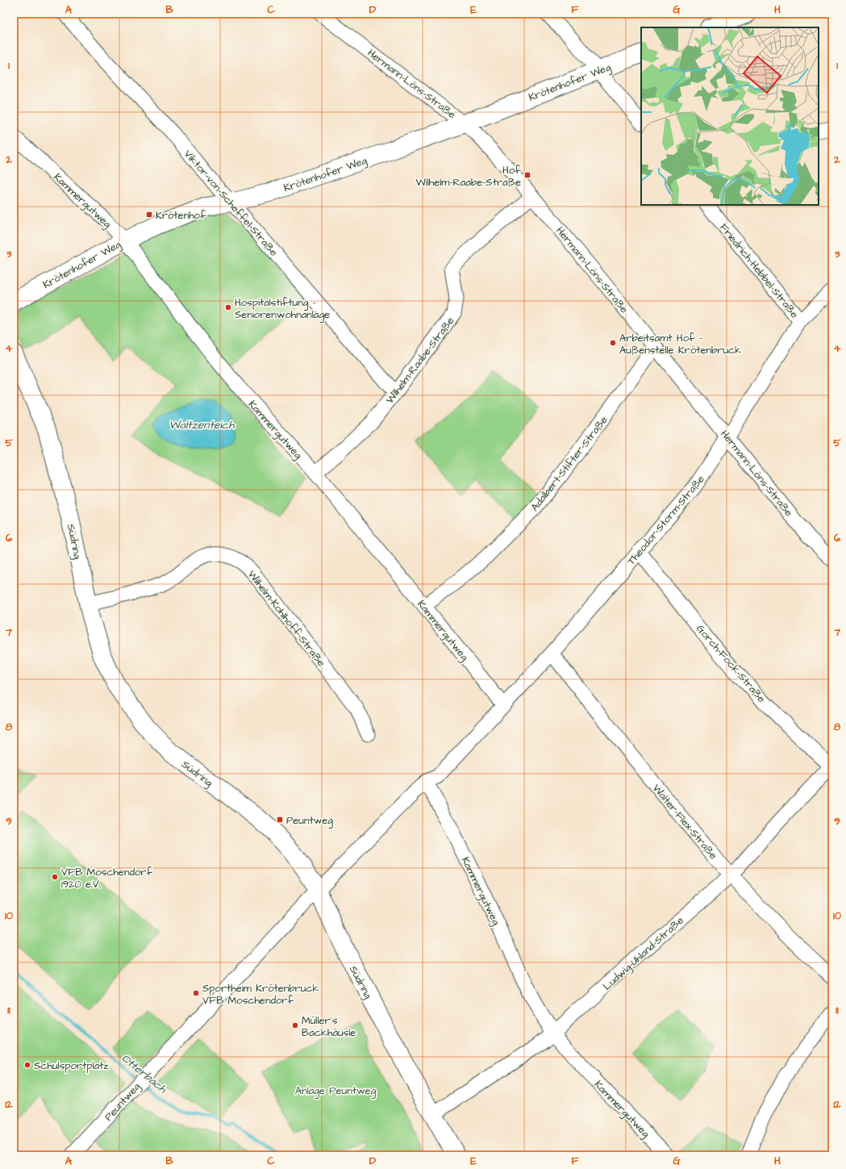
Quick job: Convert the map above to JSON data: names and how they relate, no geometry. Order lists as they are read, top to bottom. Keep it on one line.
{"streets":{"street":["Krötenhofer Weg","Hermann-Löns-Straße","Kammergutweg","Viktor-von-Scheffel-Straße","Friedrich-Hebbel-Straße","Wilhelm-Raabe-Straße","Adalbert-Stifter-Straße","Theodor-Storm-Straße","Südring","Wilhelm-Kohlhoff-Straße","Gorch-Fock-Straße","Walter-Flex-Straße","Ludwig-Uhland-Straße","Peuntweg"]},"crossings":[["Krötenhofer Weg","Hermann-Löns-Straße"],["Krötenhofer Weg","Kammergutweg"],["Krötenhofer Weg","Viktor-von-Scheffel-Straße"],["Hermann-Löns-Straße","Wilhelm-Raabe-Straße"],["Hermann-Löns-Straße","Adalbert-Stifter-Straße"],["Hermann-Löns-Straße","Theodor-Storm-Straße"],["Kammergutweg","Wilhelm-Raabe-Straße"],["Kammergutweg","Adalbert-Stifter-Straße"],["Kammergutweg","Theodor-Storm-Straße"],["Kammergutweg","Ludwig-Uhland-Straße"],["Kammergutweg","Peuntweg"],["Viktor-von-Scheffel-Straße","Wilhelm-Raabe-Straße"],["Friedrich-Hebbel-Straße","Theodor-Storm-Straße"],["Theodor-Storm-Straße","Gorch-Fock-Straße"],["Theodor-Storm-Straße","Walter-Flex-Straße"],["Südring","Wilhelm-Kohlhoff-Straße"],["Südring","Ludwig-Uhland-Straße"],["Südring","Peuntweg"],["Gorch-Fock-Straße","Ludwig-Uhland-Straße"],["Walter-Flex-Straße","Ludwig-Uhland-Straße"]],"water":["Waltzenteich","Otterbach"],"parks":["Anlage Peuntweg"],"places":{"transit":["Hof Wilhelm-Raabe-Straße","Krötenhof","Peuntweg"],"other":["Hospitalstiftung - Seniorenwohnanlage","Arbeitsamt Hof - Außenstelle Krötenbruck","VFB Moschendorf 1920 e.V.","Sportheim Krötenbruck VFB Moschendorf","Müller´s Backhäusle","Schulsportplatz"]},"grid":{"columns":["A","B","C","D","E","F","G","H"],"rows":["1","2","3","4","5","6","7","8","9","10","11","12"]}}
